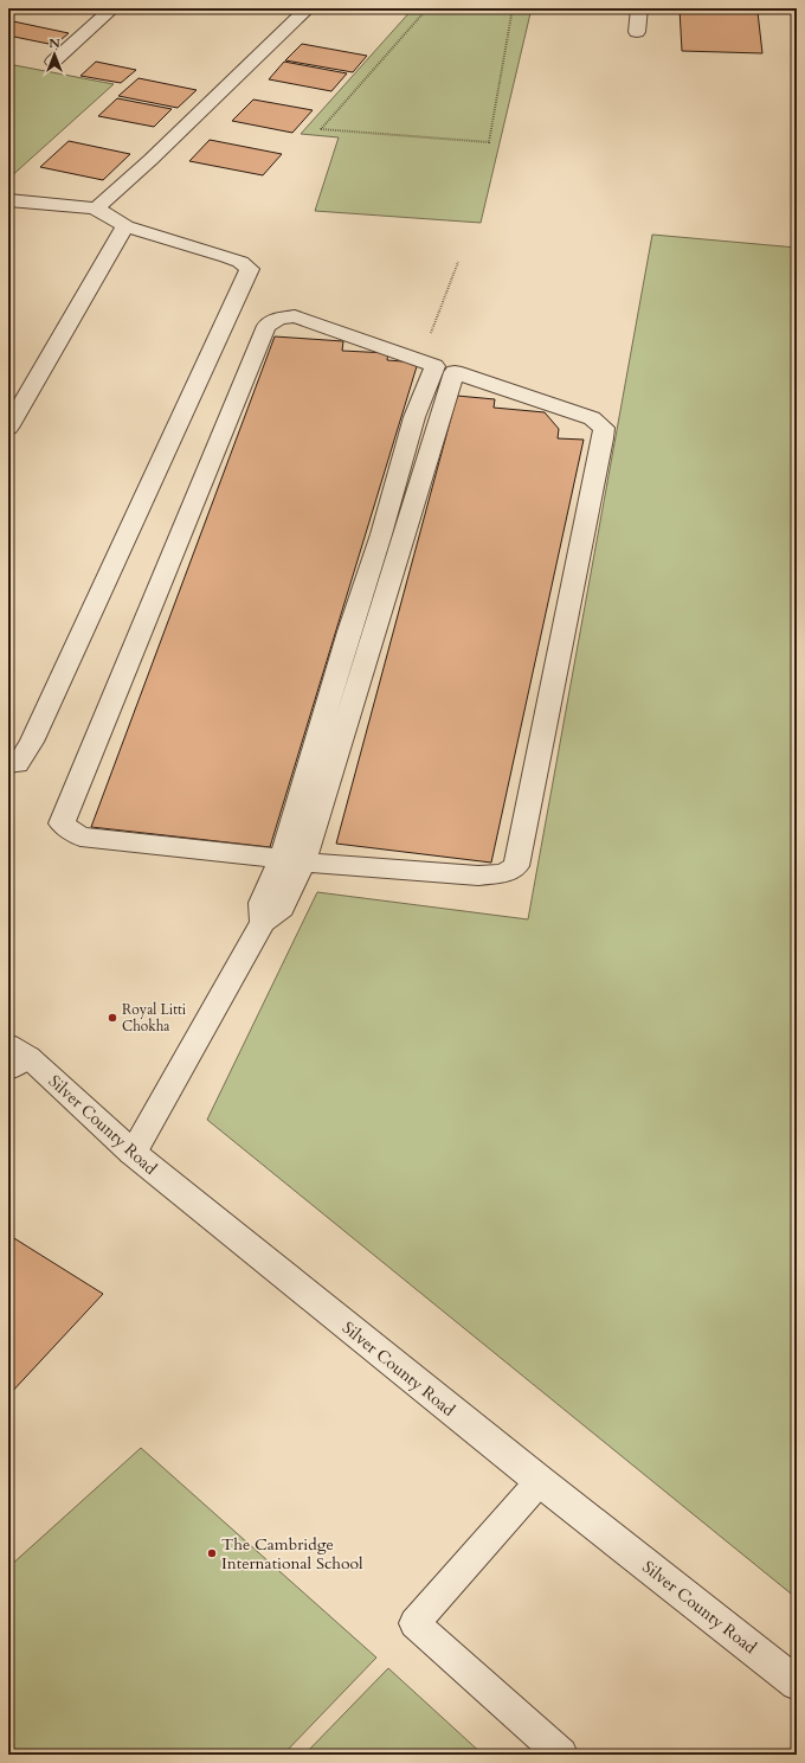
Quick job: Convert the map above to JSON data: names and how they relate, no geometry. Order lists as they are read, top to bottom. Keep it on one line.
{"streets":{"street":["Silver County Road"]},"places":["Royal Litti Chokha","The Cambridge International School"],"north":"top"}
